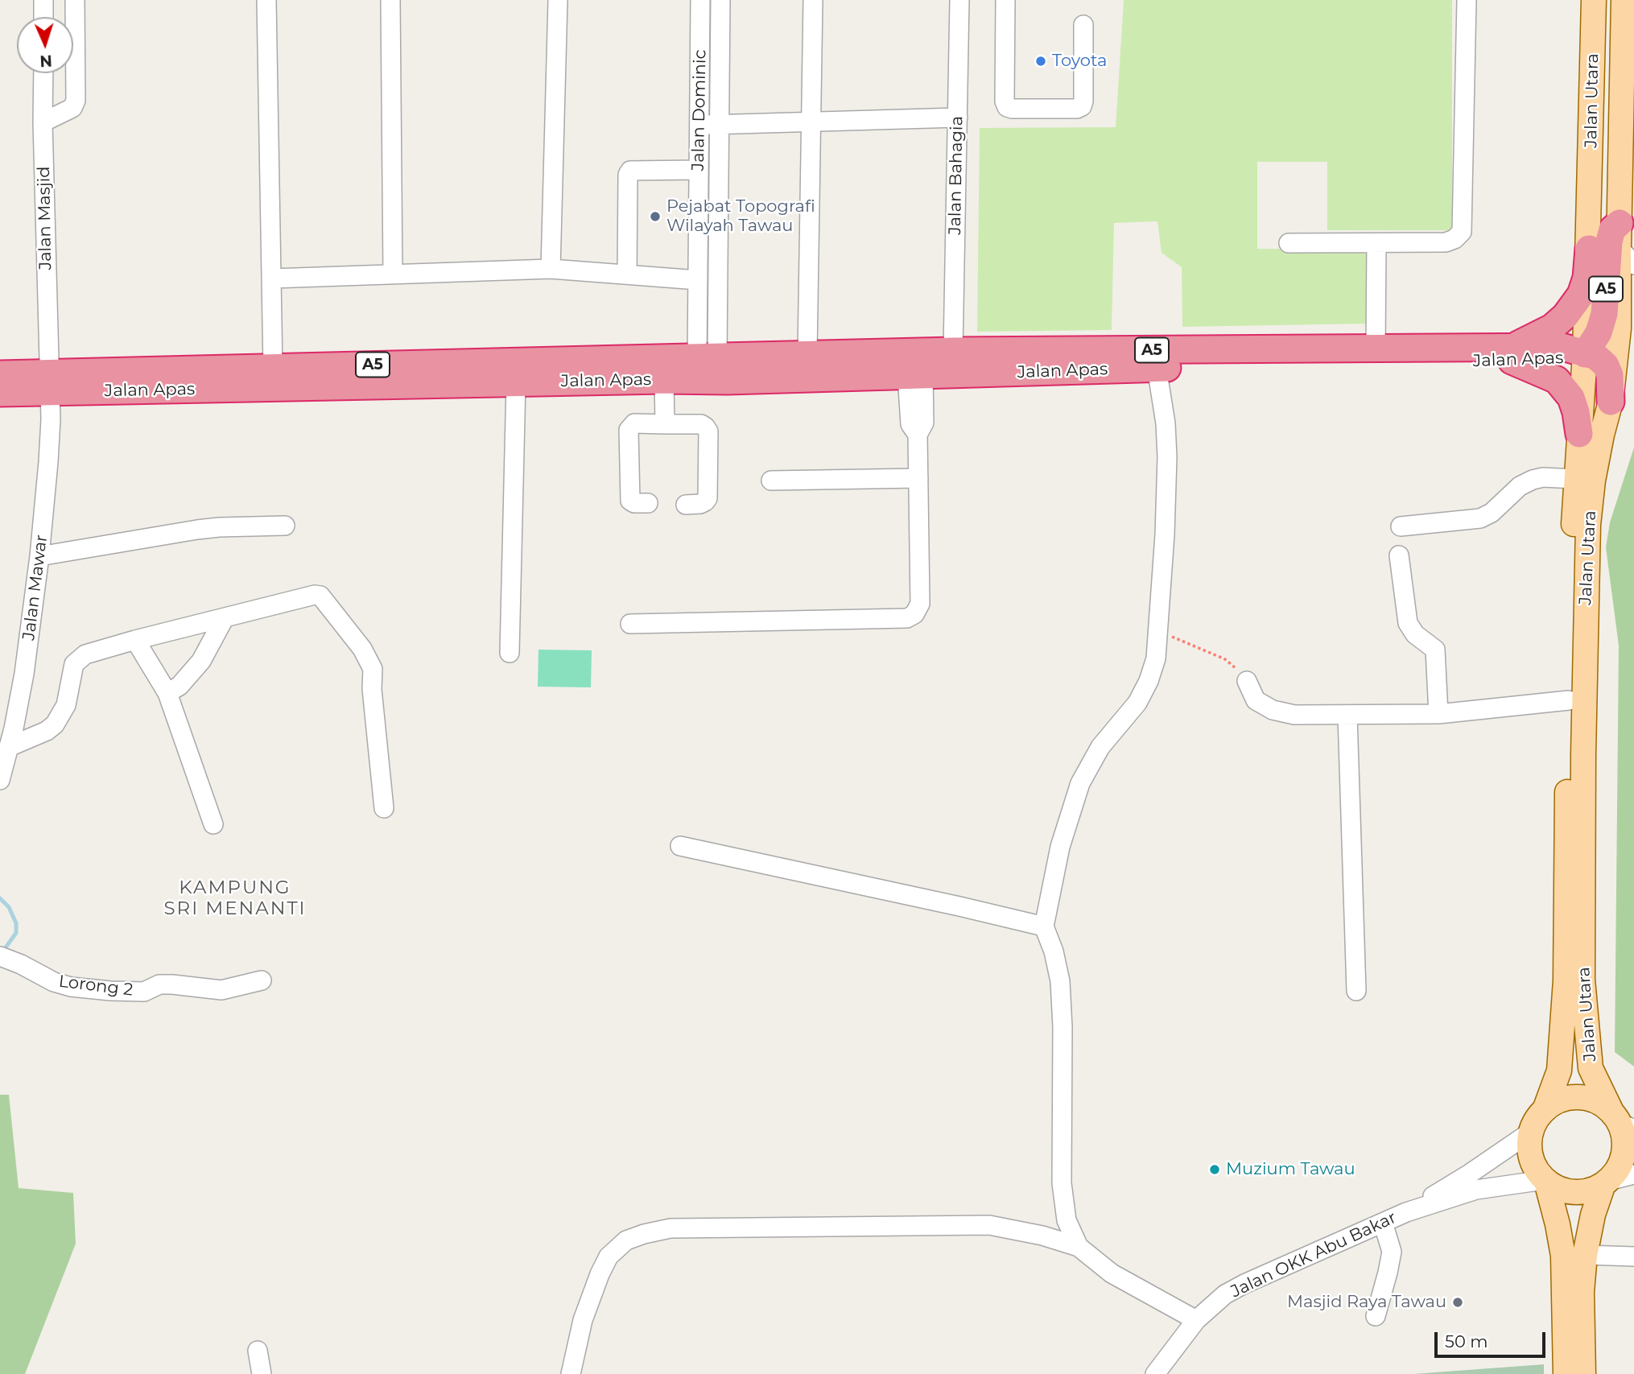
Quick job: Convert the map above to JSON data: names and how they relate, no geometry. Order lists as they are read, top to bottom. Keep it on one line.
{"streets":{"highway":["A5","Jalan Apas"],"main road":["Jalan Utara"],"street":["Jalan Dominic","Jalan Bahagia","Jalan Masjid","Jalan Mawar","Lorong 2","Jalan OKK Abu Bakar"]},"crossings":[["Jalan Utara","A5"],["Jalan Utara","Jalan Apas"],["Jalan Utara","Jalan OKK Abu Bakar"],["Jalan Dominic","Jalan Apas"],["Jalan Bahagia","Jalan Apas"],["Jalan Masjid","A5"],["Jalan Masjid","Jalan Apas"],["Jalan Masjid","Jalan Mawar"],["A5","Jalan Apas"],["A5","Jalan Mawar"],["Jalan Apas","Jalan Mawar"]],"districts":["KAMPUNG SRI MENANTI"],"places":["Toyota","Pejabat Topografi Wilayah Tawau","Muzium Tawau","Masjid Raya Tawau"],"scale_bar":"50 m","north":"bottom"}
